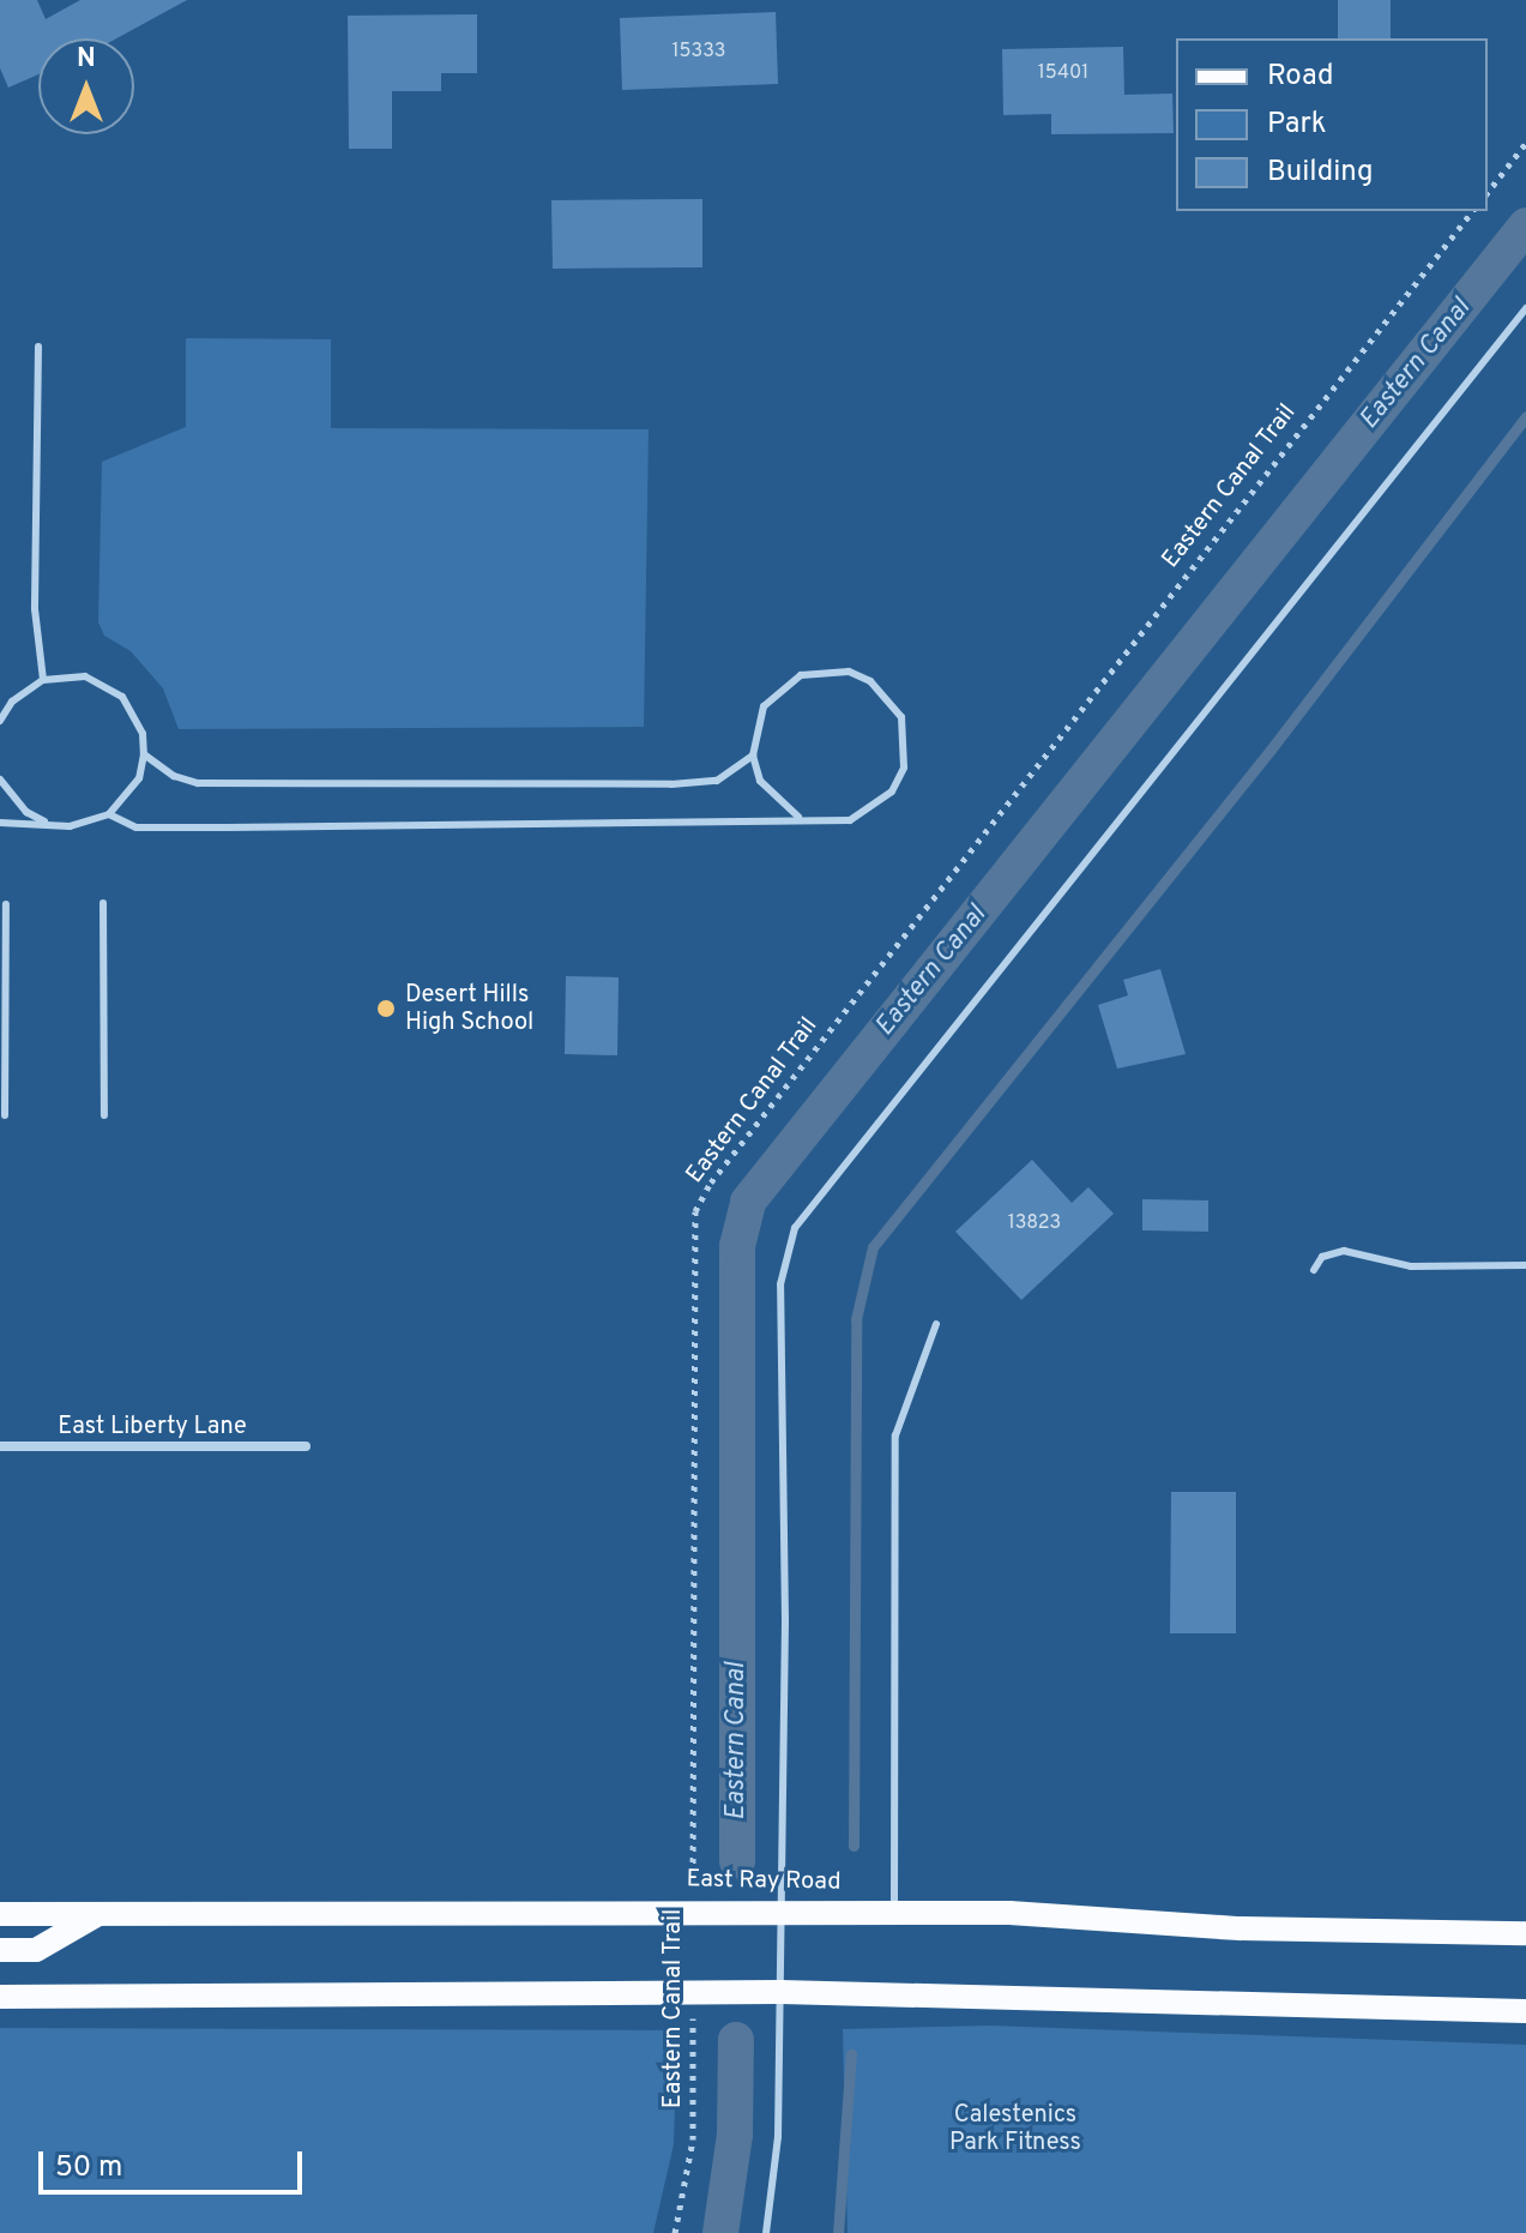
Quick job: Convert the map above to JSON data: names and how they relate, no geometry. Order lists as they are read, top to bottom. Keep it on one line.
{"streets":{"main road":["East Ray Road"],"street":["East Liberty Lane"],"path":["Eastern Canal Trail"]},"crossings":[["Eastern Canal Trail","East Ray Road"]],"water":["Eastern Canal"],"parks":["Calestenics Park Fitness"],"places":["Desert Hills High School"],"house_numbers":["15333","15401","13823"],"legend":["Road","Park","Building"],"scale_bar":"50 m","north":"top"}
